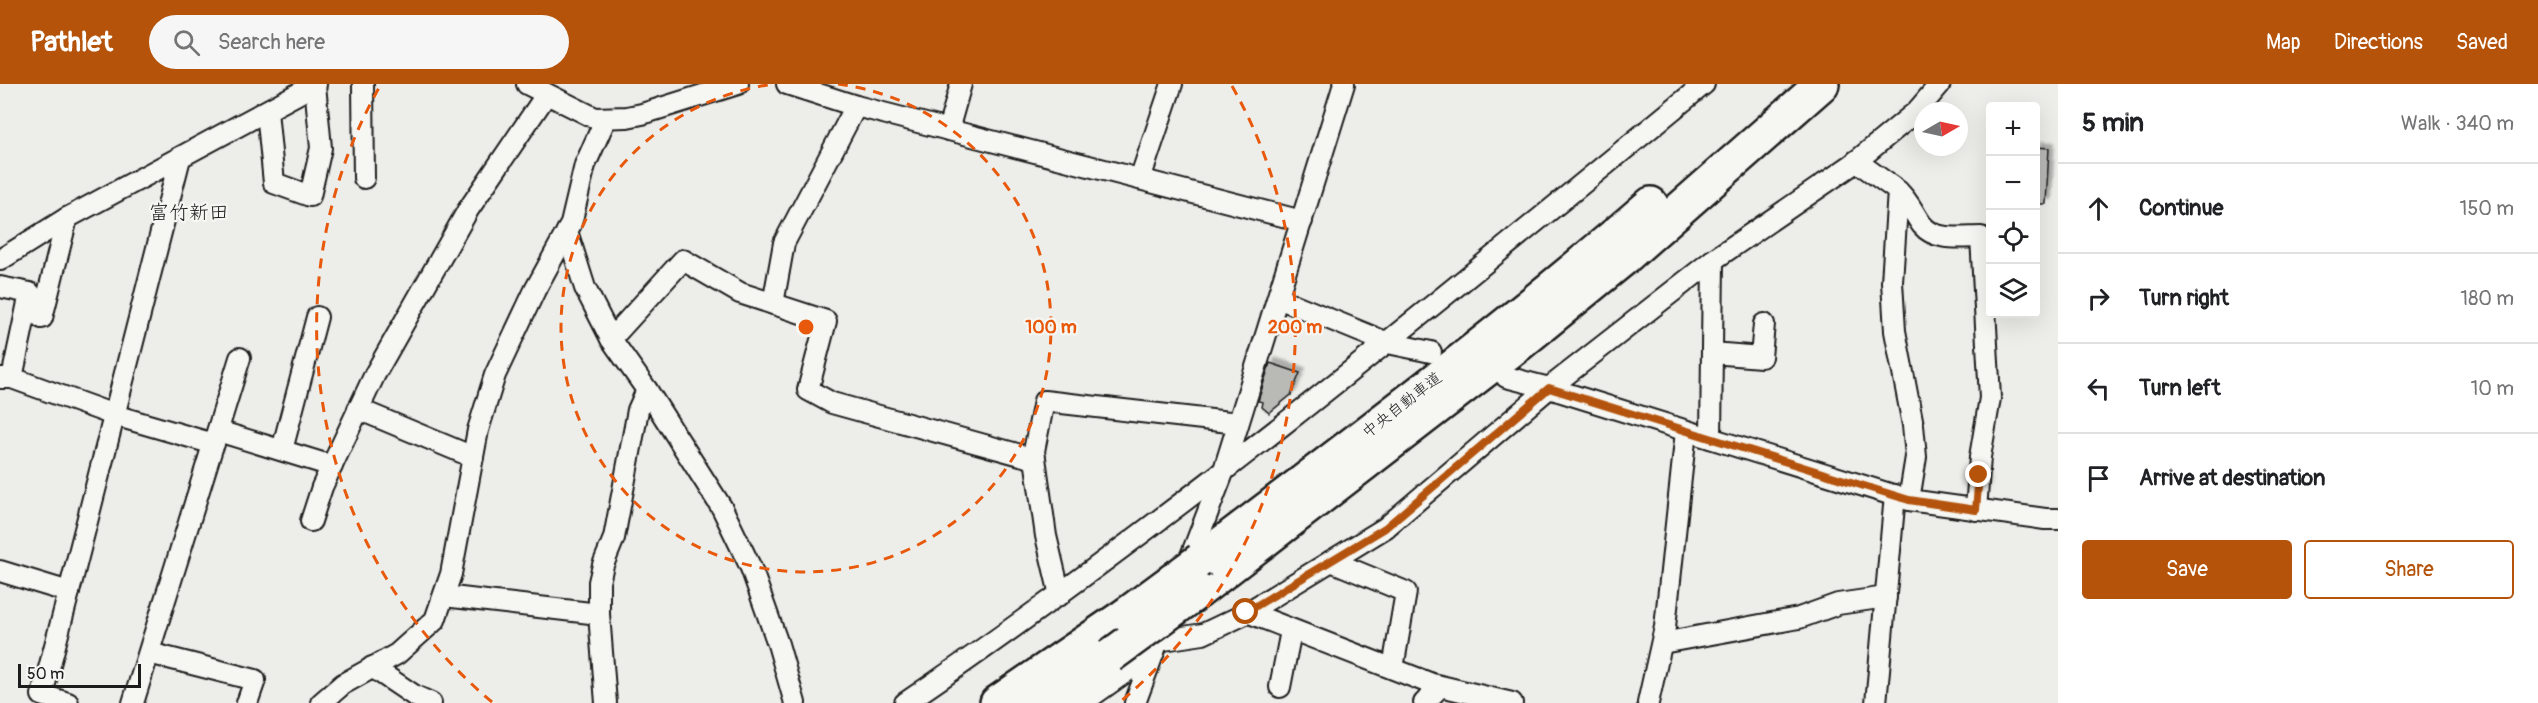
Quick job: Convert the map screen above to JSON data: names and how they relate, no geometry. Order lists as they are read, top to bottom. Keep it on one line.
{"streets":{"highway":["中央自動車道"]},"districts":["富竹新田"],"scale_bar":"50 m","north":"right","page":{"header":"Pathlet","search":"Search here","nav":["Map","Directions","Saved"],"heading":["5 min","Walk · 340 m"],"map_buttons":["+","−"],"list":[["Continue","150 m"],["Turn right","180 m"],["Turn left","10 m"],"Arrive at destination"],"buttons":["Save","Share"],"scale":"50 m"},"rings":["100 m","200 m"]}
